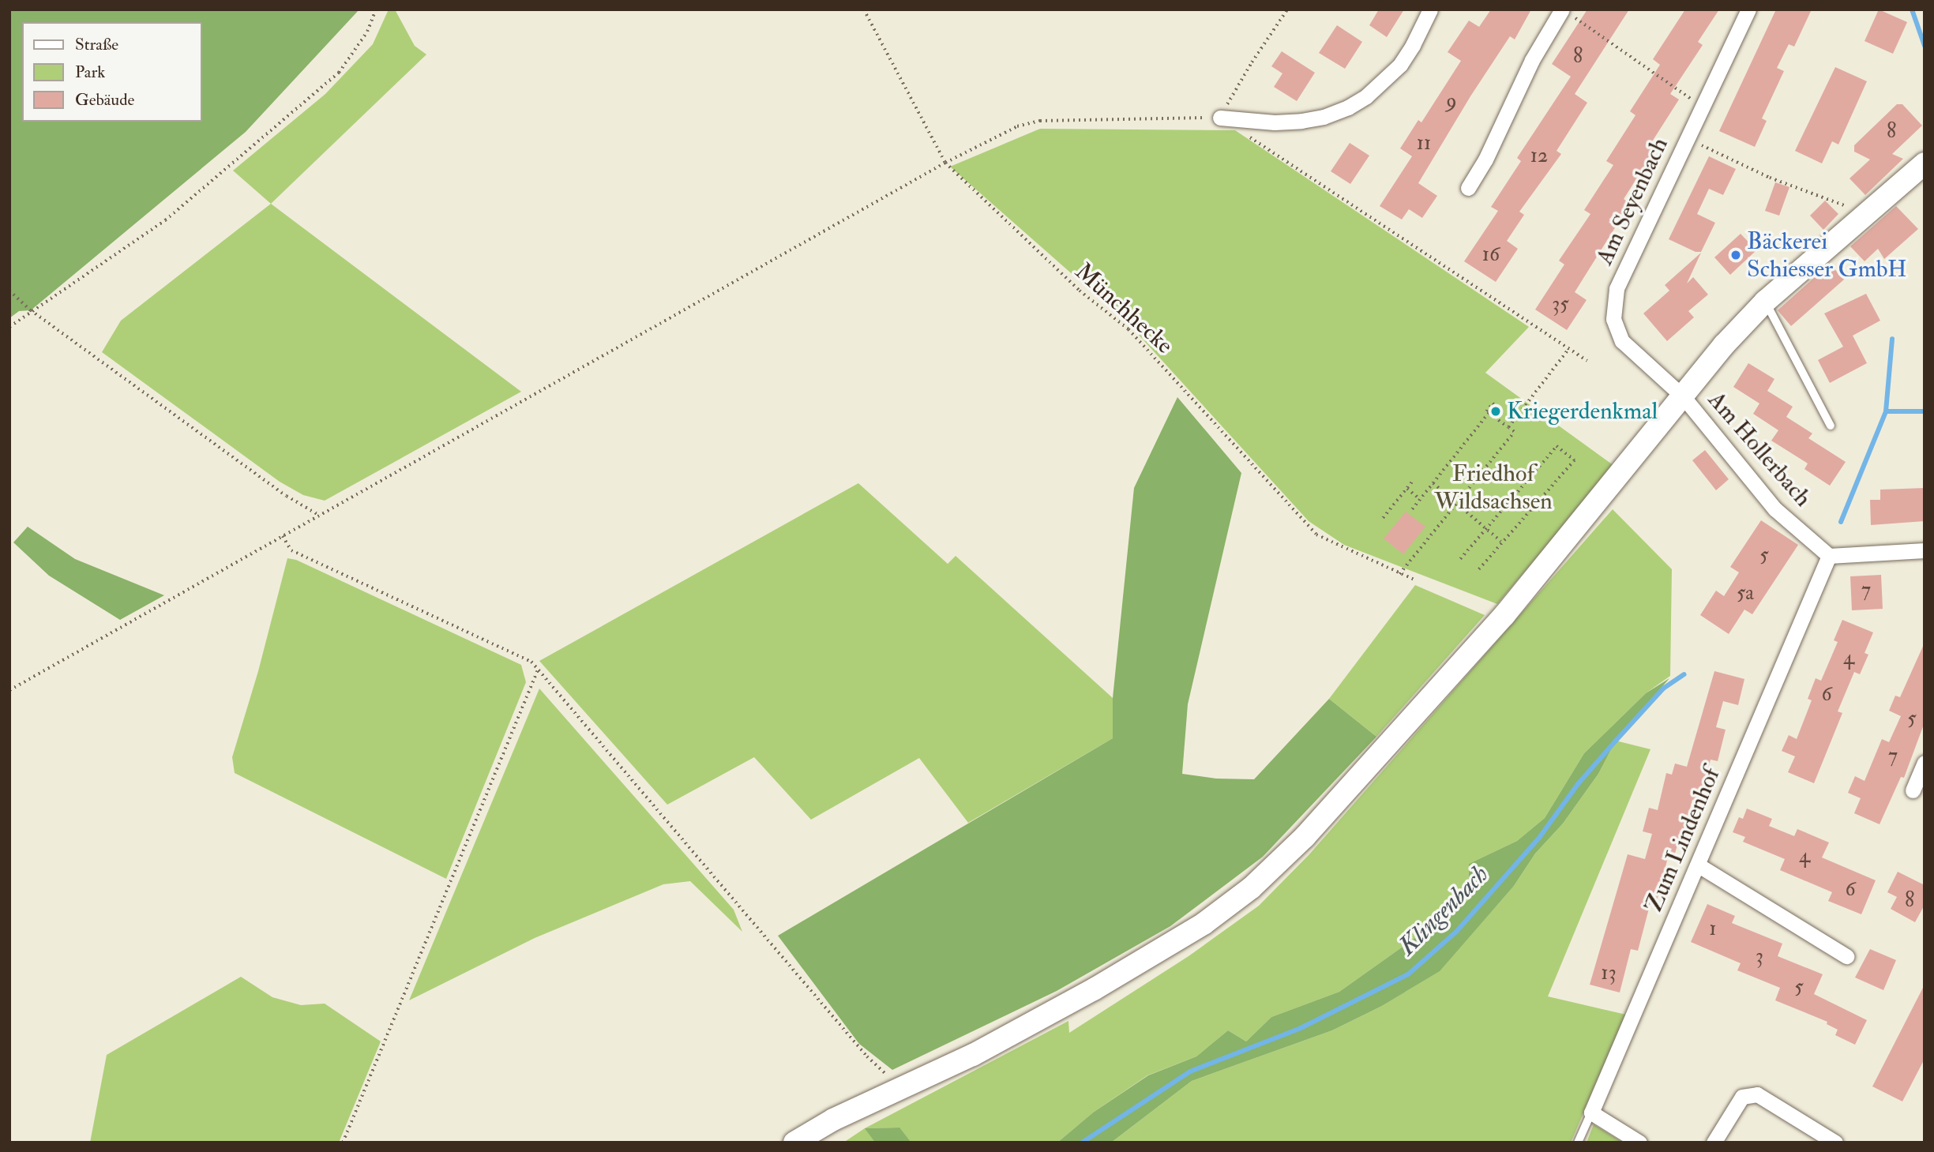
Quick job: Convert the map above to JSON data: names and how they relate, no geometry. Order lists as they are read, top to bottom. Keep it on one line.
{"streets":{"street":["Am Seyenbach","Am Hollerbach","Zum Lindenhof"],"path":["Münchhecke"]},"crossings":[["Am Seyenbach","Am Hollerbach"],["Am Hollerbach","Zum Lindenhof"]],"water":["Klingenbach"],"parks":["Friedhof Wildsachsen"],"places":["Bäckerei Schiesser GmbH","Kriegerdenkmal"],"house_numbers":["8","9","8","11","12","16","35","5","7","5a","4","6","5","7","4","6","8","1","3","13","5"],"legend":["Straße","Park","Gebäude"]}
